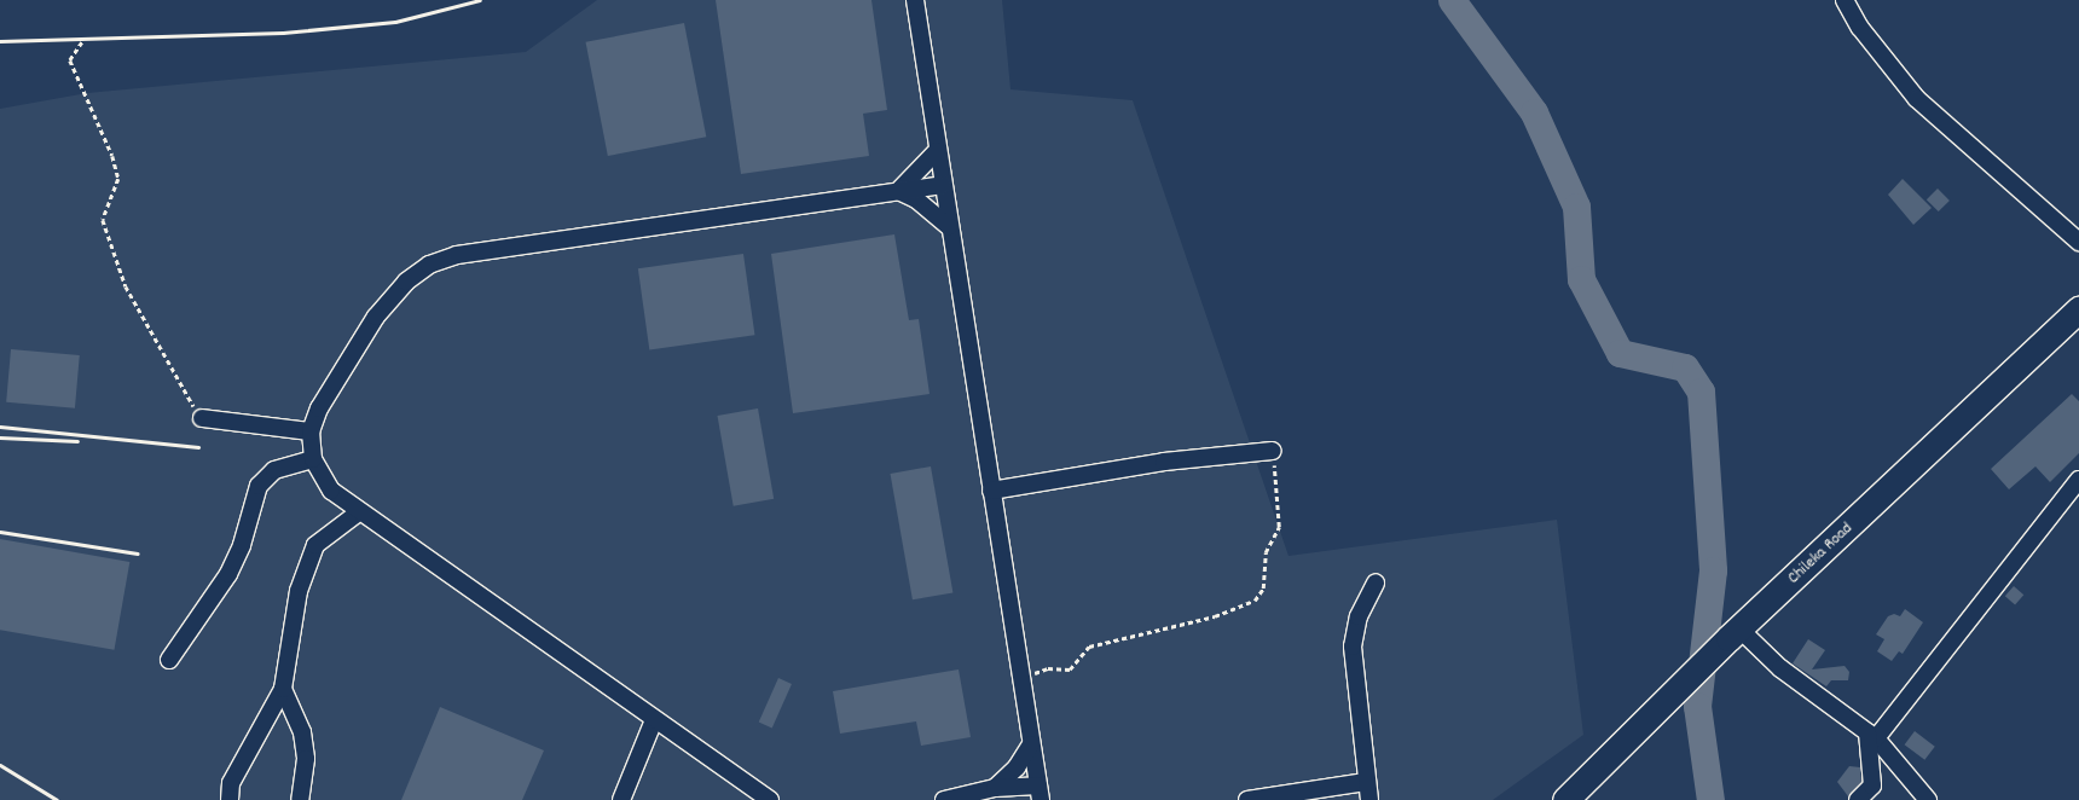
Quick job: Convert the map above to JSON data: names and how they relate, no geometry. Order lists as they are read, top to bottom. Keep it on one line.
{"streets":{"highway":["Chileka Road"]}}
